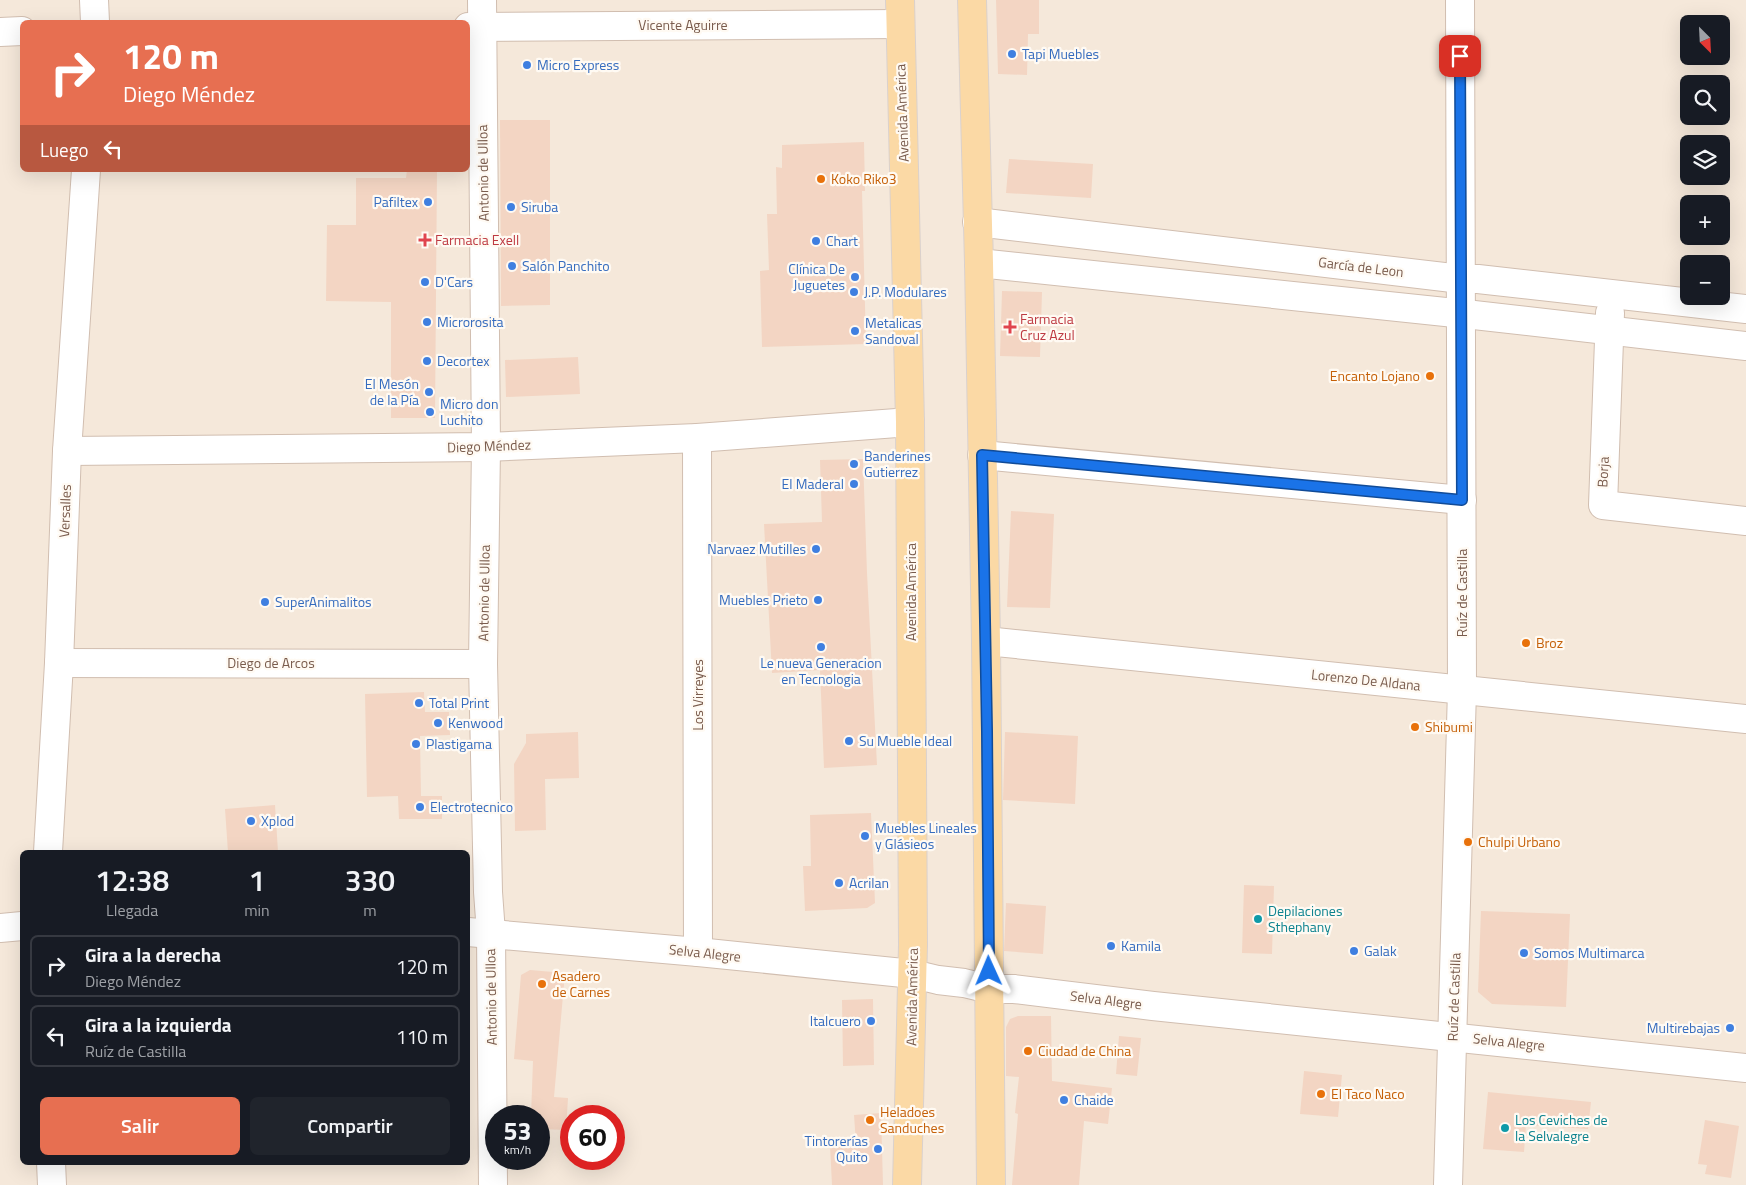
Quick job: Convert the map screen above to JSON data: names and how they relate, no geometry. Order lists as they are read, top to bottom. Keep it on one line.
{"streets":{"main road":["Avenida América"],"street":["Vicente Aguirre","Antonio de Ulloa","García de Leon","Diego Méndez","Borja","Versalles","Ruíz de Castilla","Diego de Arcos","Lorenzo De Aldana","Los Virreyes","Selva Alegre"]},"crossings":[["Vicente Aguirre","Avenida América"],["Vicente Aguirre","Antonio de Ulloa"],["Avenida América","Diego Méndez"],["Avenida América","Selva Alegre"],["Antonio de Ulloa","Diego Méndez"],["Antonio de Ulloa","Diego de Arcos"],["Antonio de Ulloa","Selva Alegre"],["García de Leon","Borja"],["García de Leon","Ruíz de Castilla"],["Diego Méndez","Versalles"],["Diego Méndez","Los Virreyes"],["Versalles","Diego de Arcos"],["Ruíz de Castilla","Lorenzo De Aldana"],["Ruíz de Castilla","Selva Alegre"],["Los Virreyes","Selva Alegre"]],"places":{"other":["Tapi Muebles","Micro Express","Koko Riko3","Pafiltex","Siruba","Chart","Salón Panchito","Clínica De Juguetes","D'Cars","J.P. Modulares","Microrosita","Metalicas Sandoval","Decortex","Encanto Lojano","El Mesón de la Pía","Micro don Luchito","Banderines Gutierrez","El Maderal","Narvaez Mutilles","Muebles Prieto","SuperAnimalitos","Broz","Le nueva Generacion en Tecnologia","Total Print","Kenwood","Shibumi","Su Mueble Ideal","Plastigama","Electrotecnico","Xplod","Muebles Lineales y Glásieos","Chulpi Urbano","Acrilan","Depilaciones Sthephany","Kamila","Galak","Somos Multimarca","Asadero de Carnes","Italcuero","Multirebajas","Ciudad de China","El Taco Naco","Chaide","Heladoes Sanduches","Los Ceviches de la Selvalegre","Tintorerías Quito"],"health":["Farmacia Exell","Farmacia Cruz Azul"]},"north":"bottom right","page":{"map_buttons":["+","−"],"turn":["120 m","Diego Méndez"],"then":"Luego","eta":["12:38","Llegada","1","min","330","m"],"list":[{"name":"Gira a la derecha","note":"Diego Méndez","value":"120 m"},{"name":"Gira a la izquierda","note":"Ruíz de Castilla","value":"110 m"}],"buttons":["Salir","Compartir"],"speed":"53 km/h","limit":"60"}}
